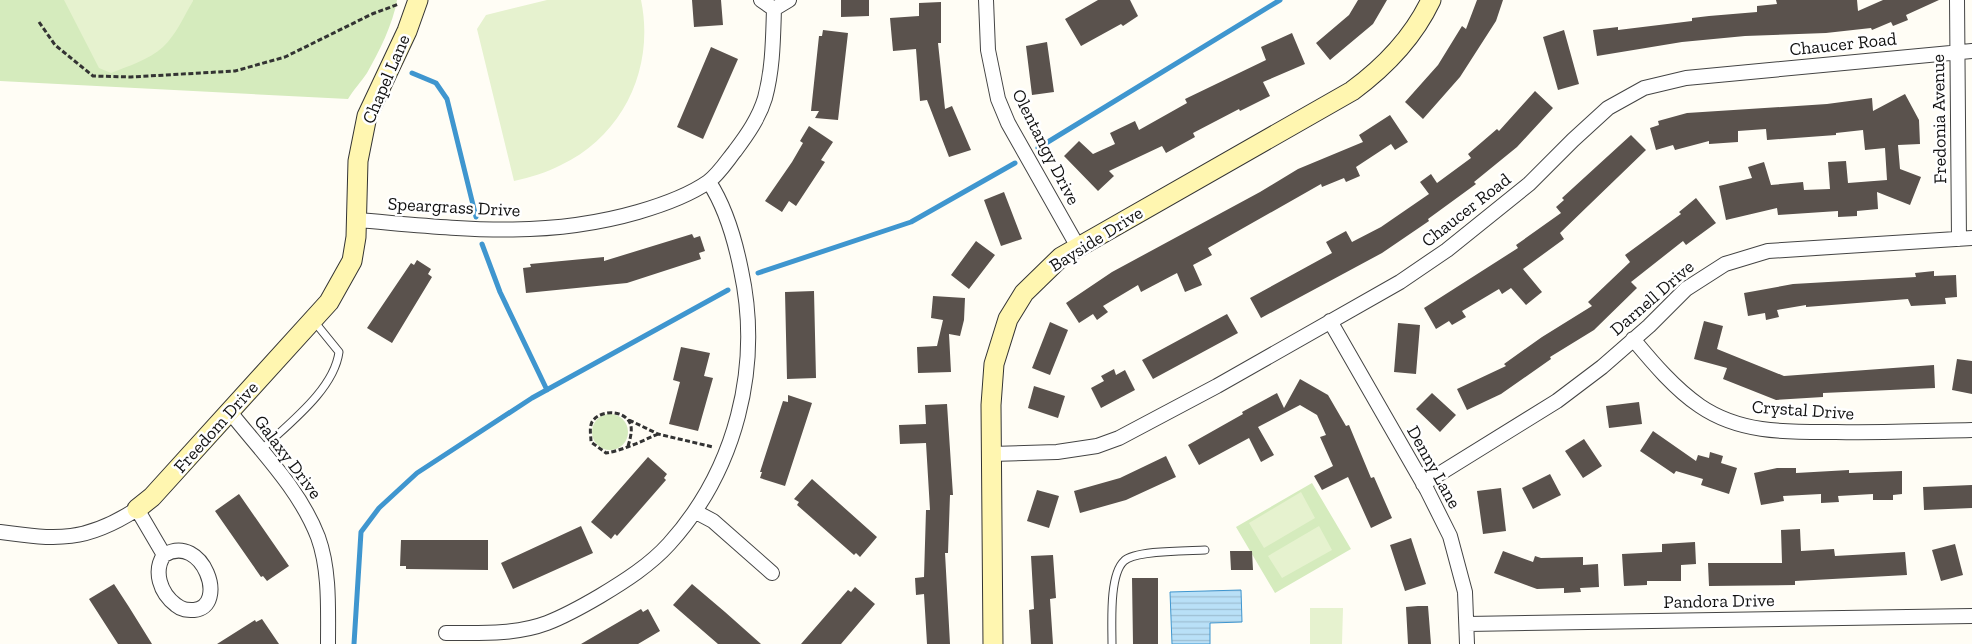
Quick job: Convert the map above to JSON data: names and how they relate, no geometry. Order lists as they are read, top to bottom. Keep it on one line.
{"streets":{"street":["Chaucer Road","Chapel Lane","Fredonia Avenue","Olentangy Drive","Speargrass Drive","Bayside Drive","Darnell Drive","Crystal Drive","Freedom Drive","Galaxy Drive","Denny Lane","Pandora Drive"]},"crossings":[["Chaucer Road","Fredonia Avenue"],["Chaucer Road","Bayside Drive"],["Chaucer Road","Denny Lane"],["Chapel Lane","Speargrass Drive"],["Chapel Lane","Freedom Drive"],["Fredonia Avenue","Darnell Drive"],["Olentangy Drive","Bayside Drive"],["Speargrass Drive","Freedom Drive"],["Darnell Drive","Crystal Drive"],["Darnell Drive","Denny Lane"],["Freedom Drive","Galaxy Drive"],["Denny Lane","Pandora Drive"]]}
